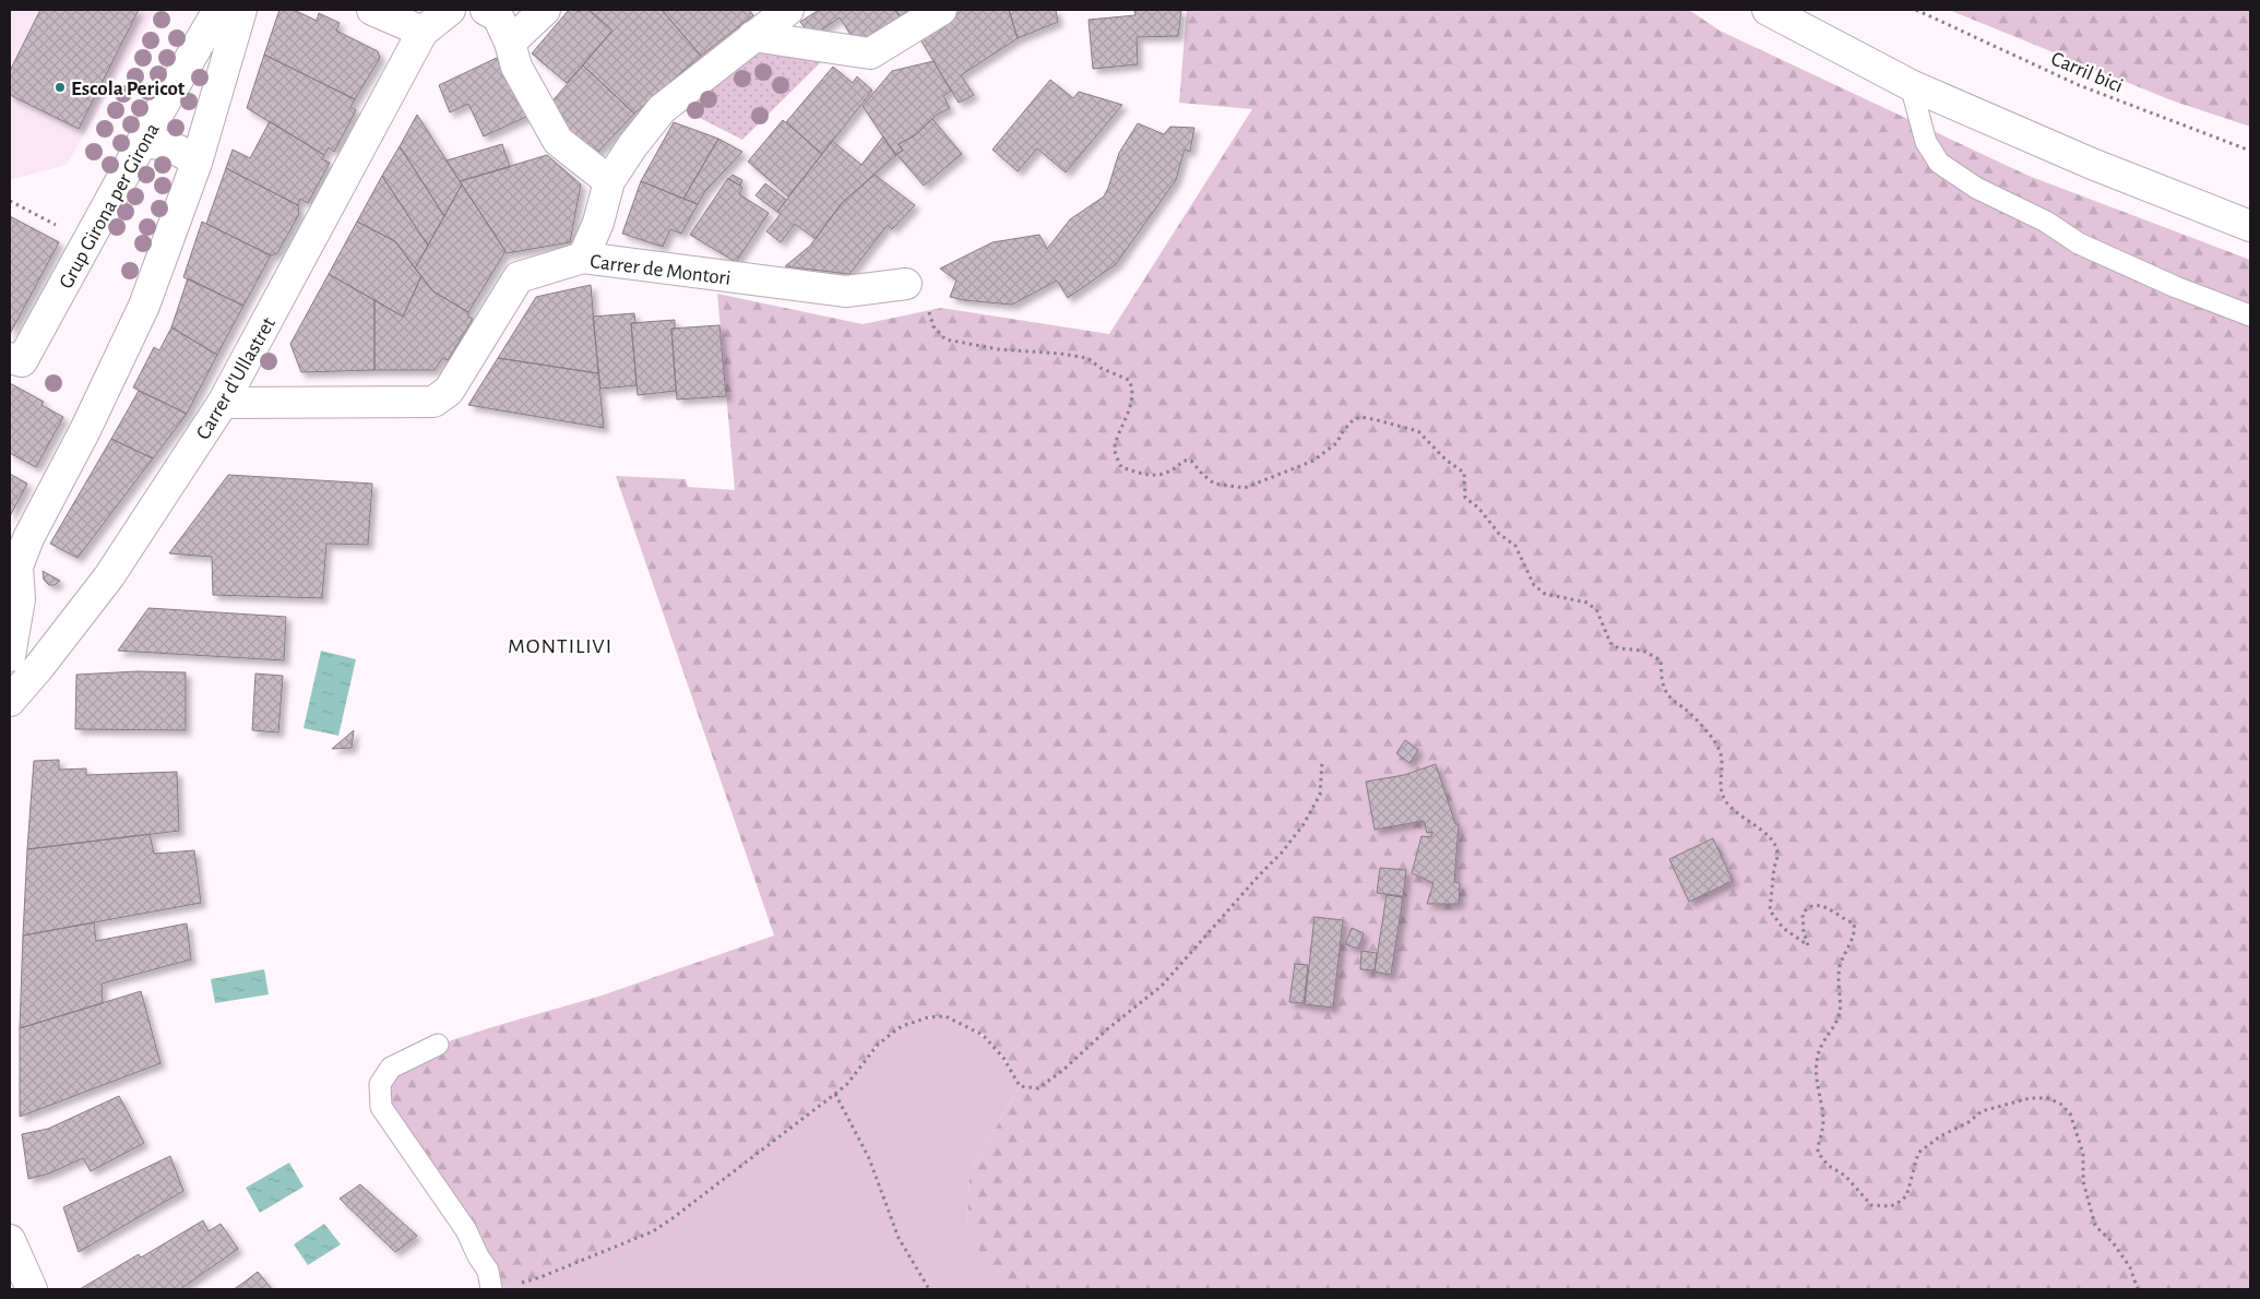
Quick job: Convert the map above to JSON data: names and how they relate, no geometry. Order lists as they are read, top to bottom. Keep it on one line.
{"streets":{"street":["Grup Girona per Girona","Carrer de Montori","Carrer d'Ullastret"],"path":["Carril bici"]},"crossings":[["Carrer de Montori","Carrer d'Ullastret"]],"districts":["MONTILIVI"],"places":["Escola Pericot"]}
